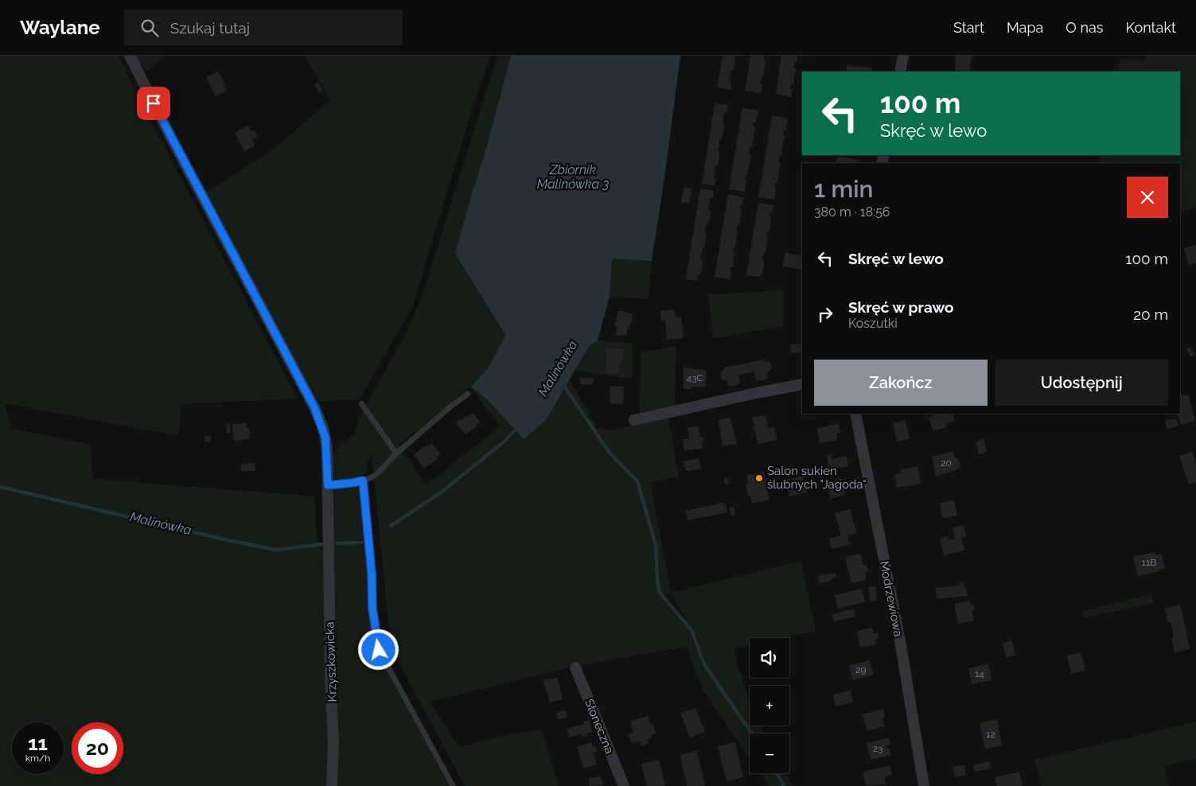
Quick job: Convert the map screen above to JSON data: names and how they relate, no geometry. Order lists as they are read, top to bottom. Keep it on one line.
{"streets":{"street":["Modrzewiowa","Krzyszkowicka","Słoneczna"]},"water":["Zbiornik Malinówka 3","Malinówka"],"places":["Salon sukien ślubnych \"Jagoda\""],"house_numbers":["43C","20","11B","29","14","12","23"],"page":{"header":"Waylane","search":"Szukaj tutaj","nav":["Start","Mapa","O nas","Kontakt"],"turn":["100 m","Skręć w lewo"],"heading":["1 min","380 m · 18:56"],"list":[{"name":"Skręć w lewo","value":"100 m"},{"name":"Skręć w prawo","note":"Koszutki","value":"20 m"}],"buttons":["Zakończ","Udostępnij"],"map_buttons":["+","−"],"speed":"11 km/h","limit":"20"}}
